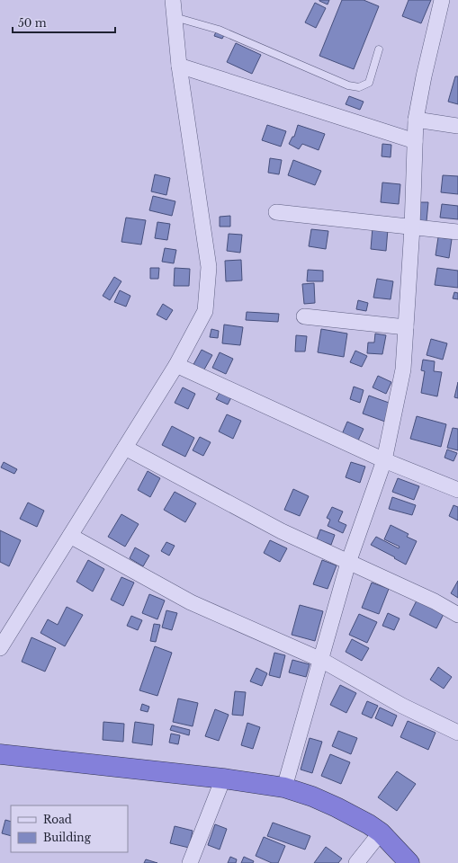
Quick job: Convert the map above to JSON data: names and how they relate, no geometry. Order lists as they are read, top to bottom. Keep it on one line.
{"legend":["Road","Building"],"scale_bar":"50 m"}
